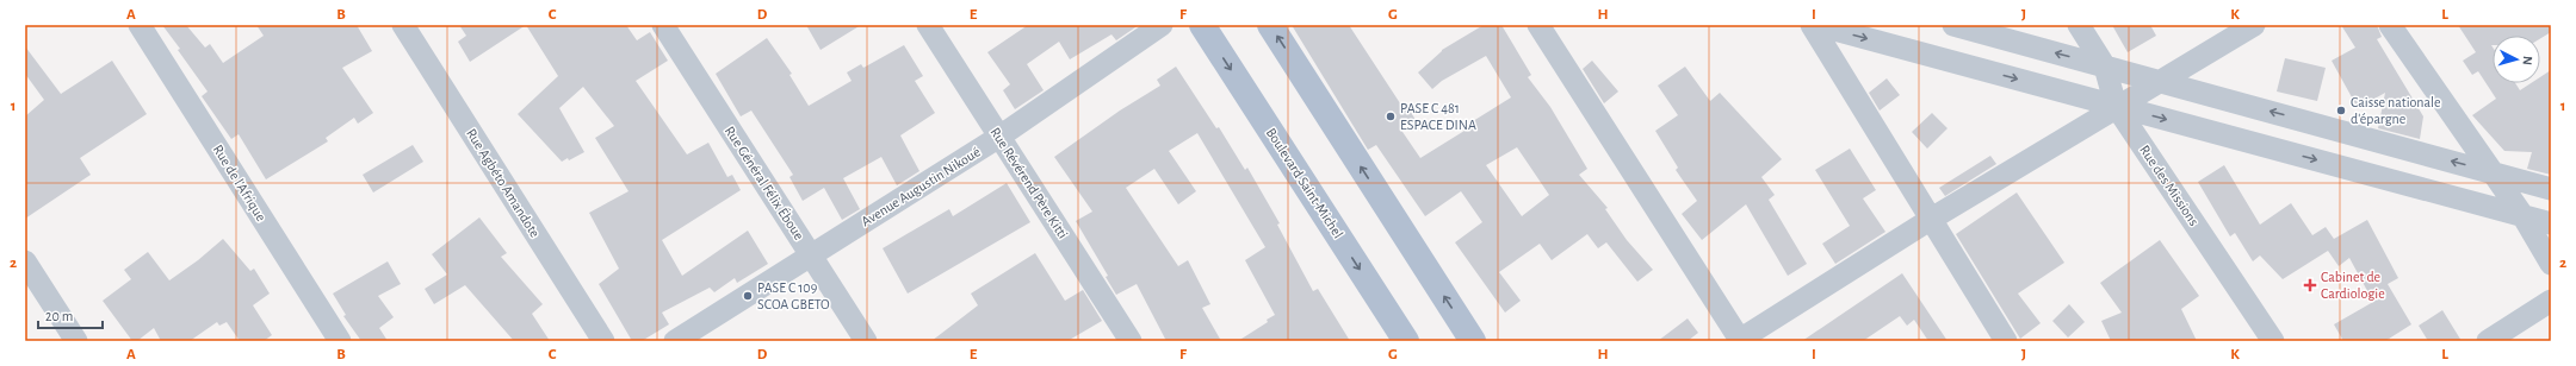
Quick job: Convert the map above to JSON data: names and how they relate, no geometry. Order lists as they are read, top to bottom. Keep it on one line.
{"streets":{"main road":["Boulevard Saint-Michel"],"street":["Rue de l'Afrique","Rue Agbéto Amandote","Rue Général Félix Éboue","Rue Révérend Père Kitti","Rue des Missions","Avenue Augustin Nikoué"]},"crossings":[["Rue Général Félix Éboue","Avenue Augustin Nikoué"],["Rue Révérend Père Kitti","Avenue Augustin Nikoué"]],"places":{"other":["Caisse nationale d'épargne","PASE C 481 ESPACE DINA","PASE C 109 SCOA GBETO"],"health":["Cabinet de Cardiologie"]},"scale_bar":"20 m","north":"right","grid":{"columns":["A","B","C","D","E","F","G","H","I","J","K","L"],"rows":["1","2"]}}
